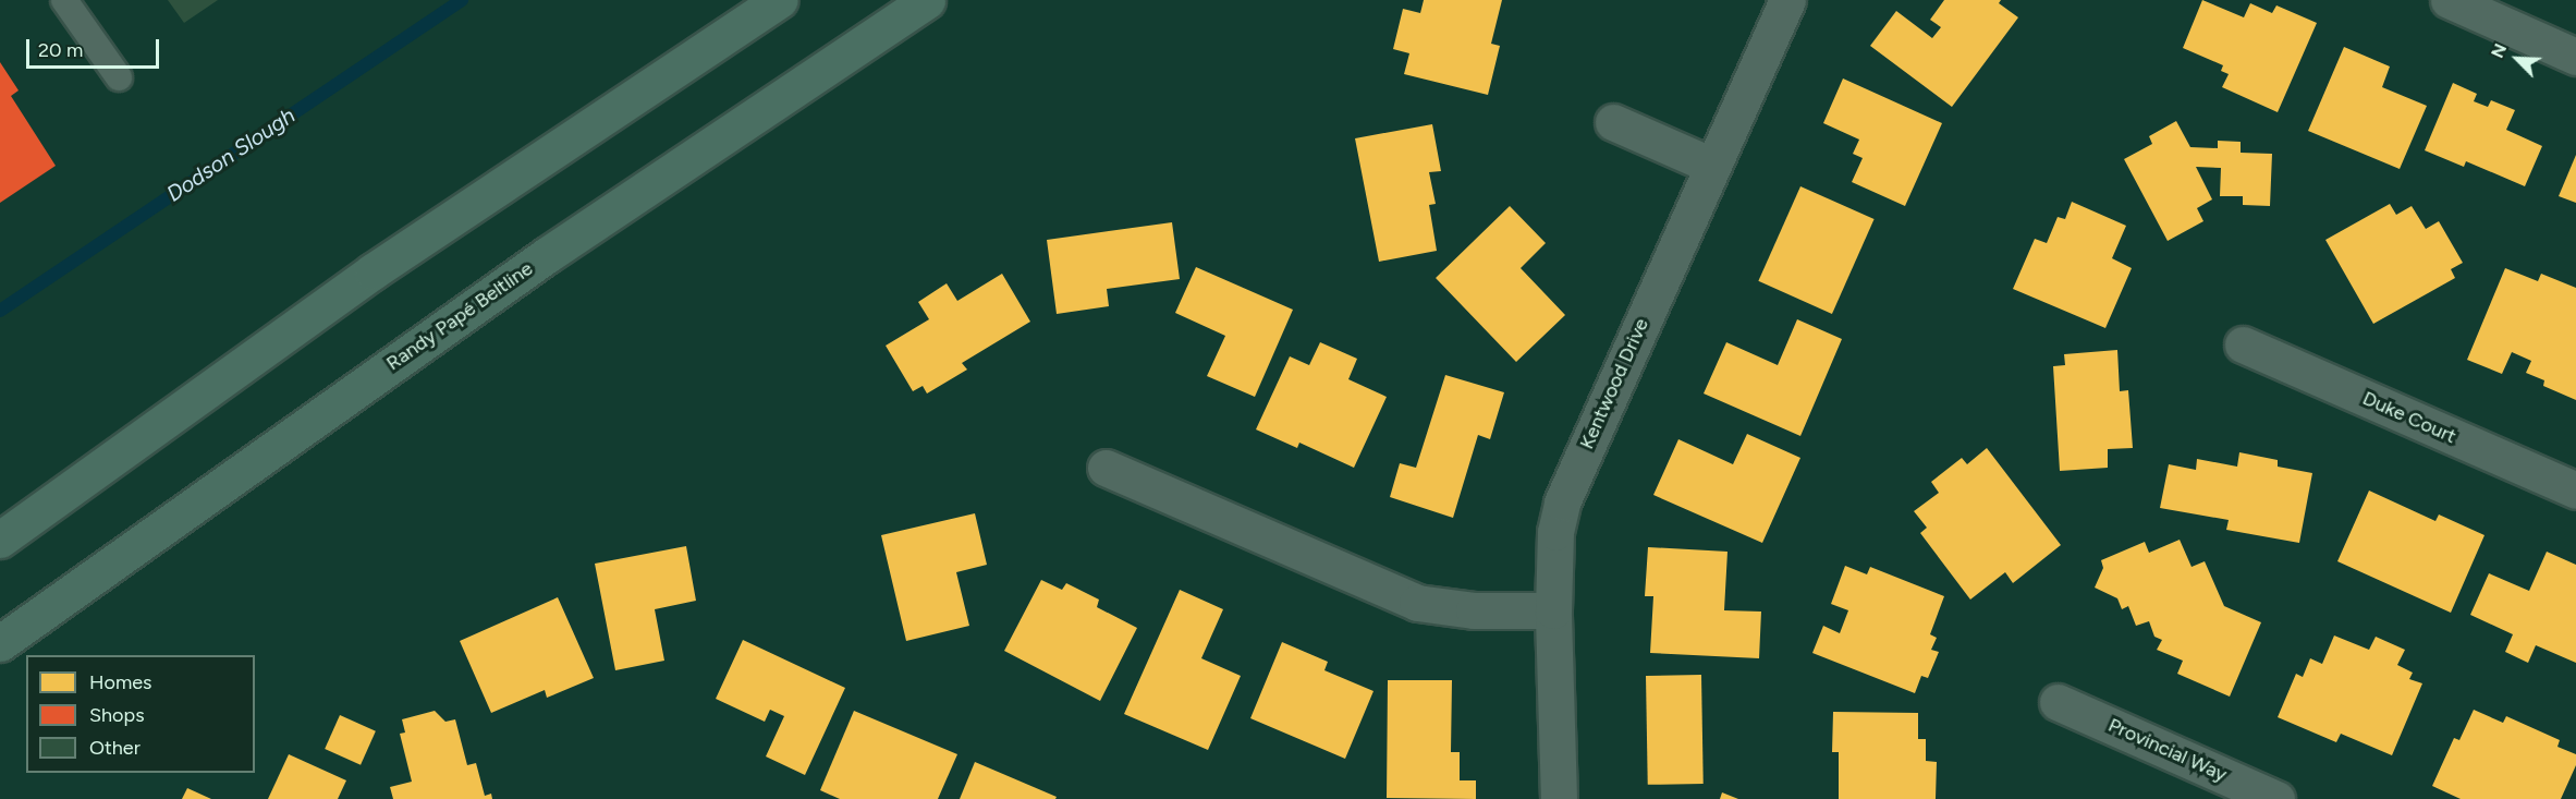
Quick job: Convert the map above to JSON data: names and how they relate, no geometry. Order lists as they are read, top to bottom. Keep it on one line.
{"streets":{"highway":["Randy Papé Beltline"],"street":["Kentwood Drive","Duke Court","Provincial Way"]},"water":["Dodson Slough"],"legend":["Homes","Shops","Other"],"scale_bar":"20 m","north":"top left"}
